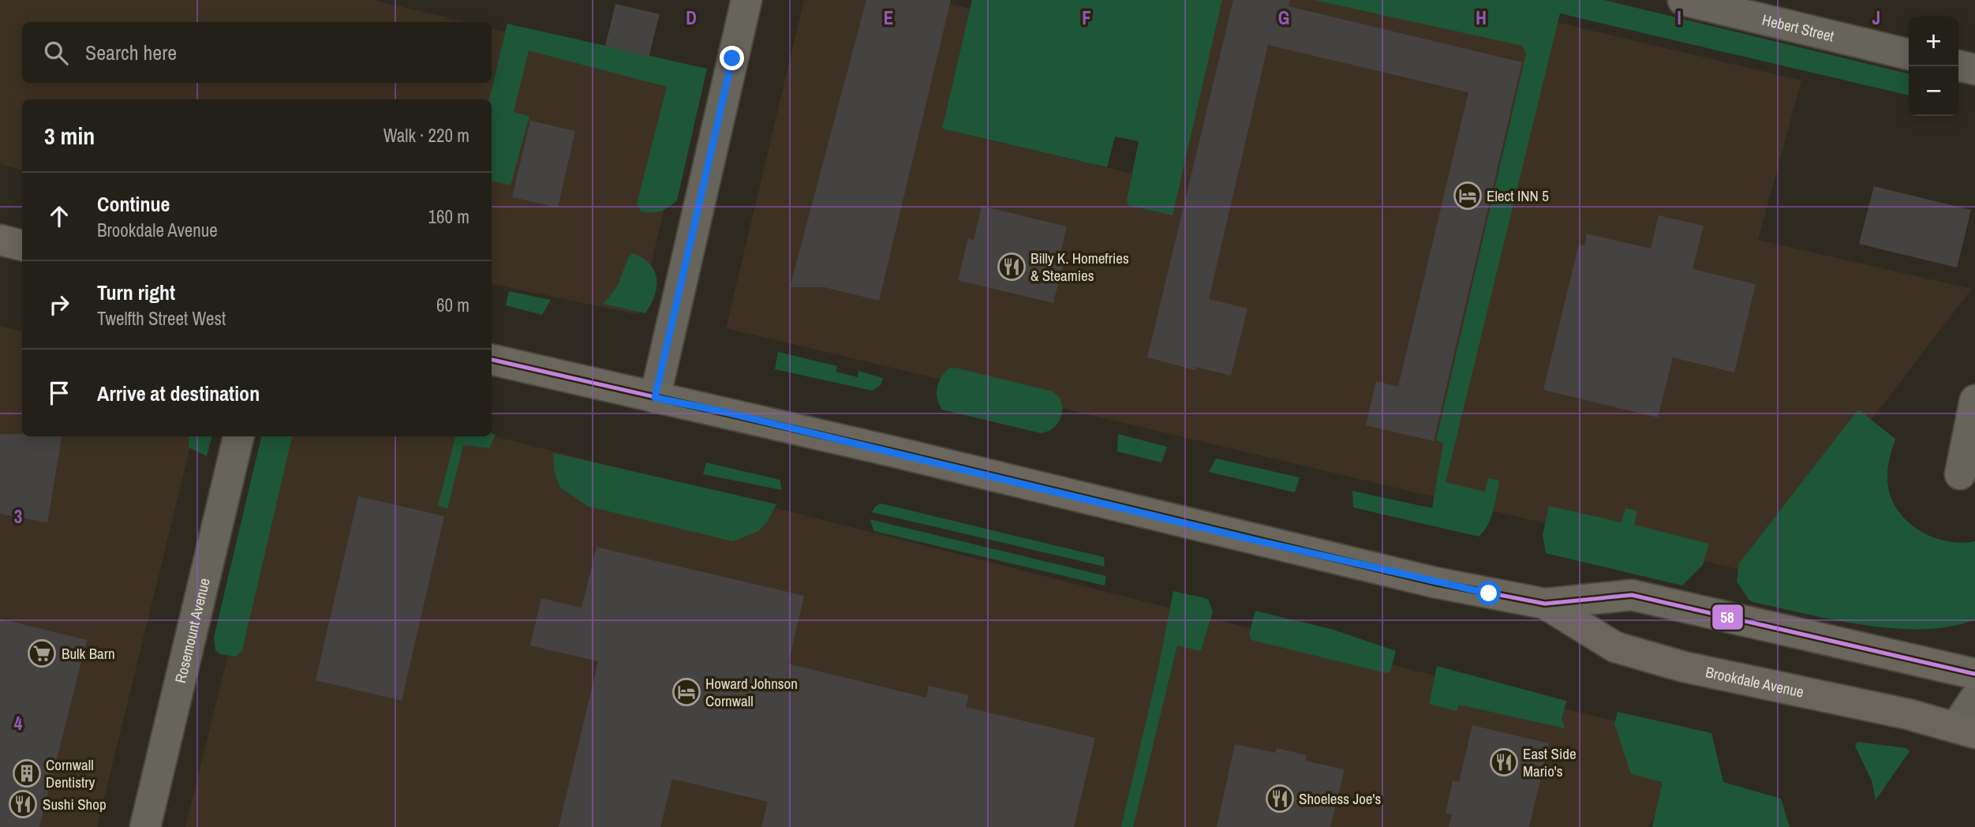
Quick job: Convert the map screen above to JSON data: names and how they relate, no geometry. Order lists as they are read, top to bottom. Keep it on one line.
{"streets":{"main road":["Brookdale Avenue"],"street":["Hebert Street","Rosemount Avenue"]},"places":{"hotel":["Elect INN 5","Howard Johnson Cornwall"],"restaurant":["Billy K. Homefries & Steamies","East Side Mario's","Shoeless Joe's","Sushi Shop"],"supermarket":["Bulk Barn"],"building":["Cornwall Dentistry"]},"lines":["transit line 58"],"page":{"map_buttons":["+","−"],"search":"Search here","heading":["3 min","Walk · 220 m"],"list":[["Continue","Brookdale Avenue","160 m"],["Turn right","Twelfth Street West","60 m"],"Arrive at destination"]},"grid":{"columns":["D","E","F","G","H","I","J"],"rows":["3","4"]}}
